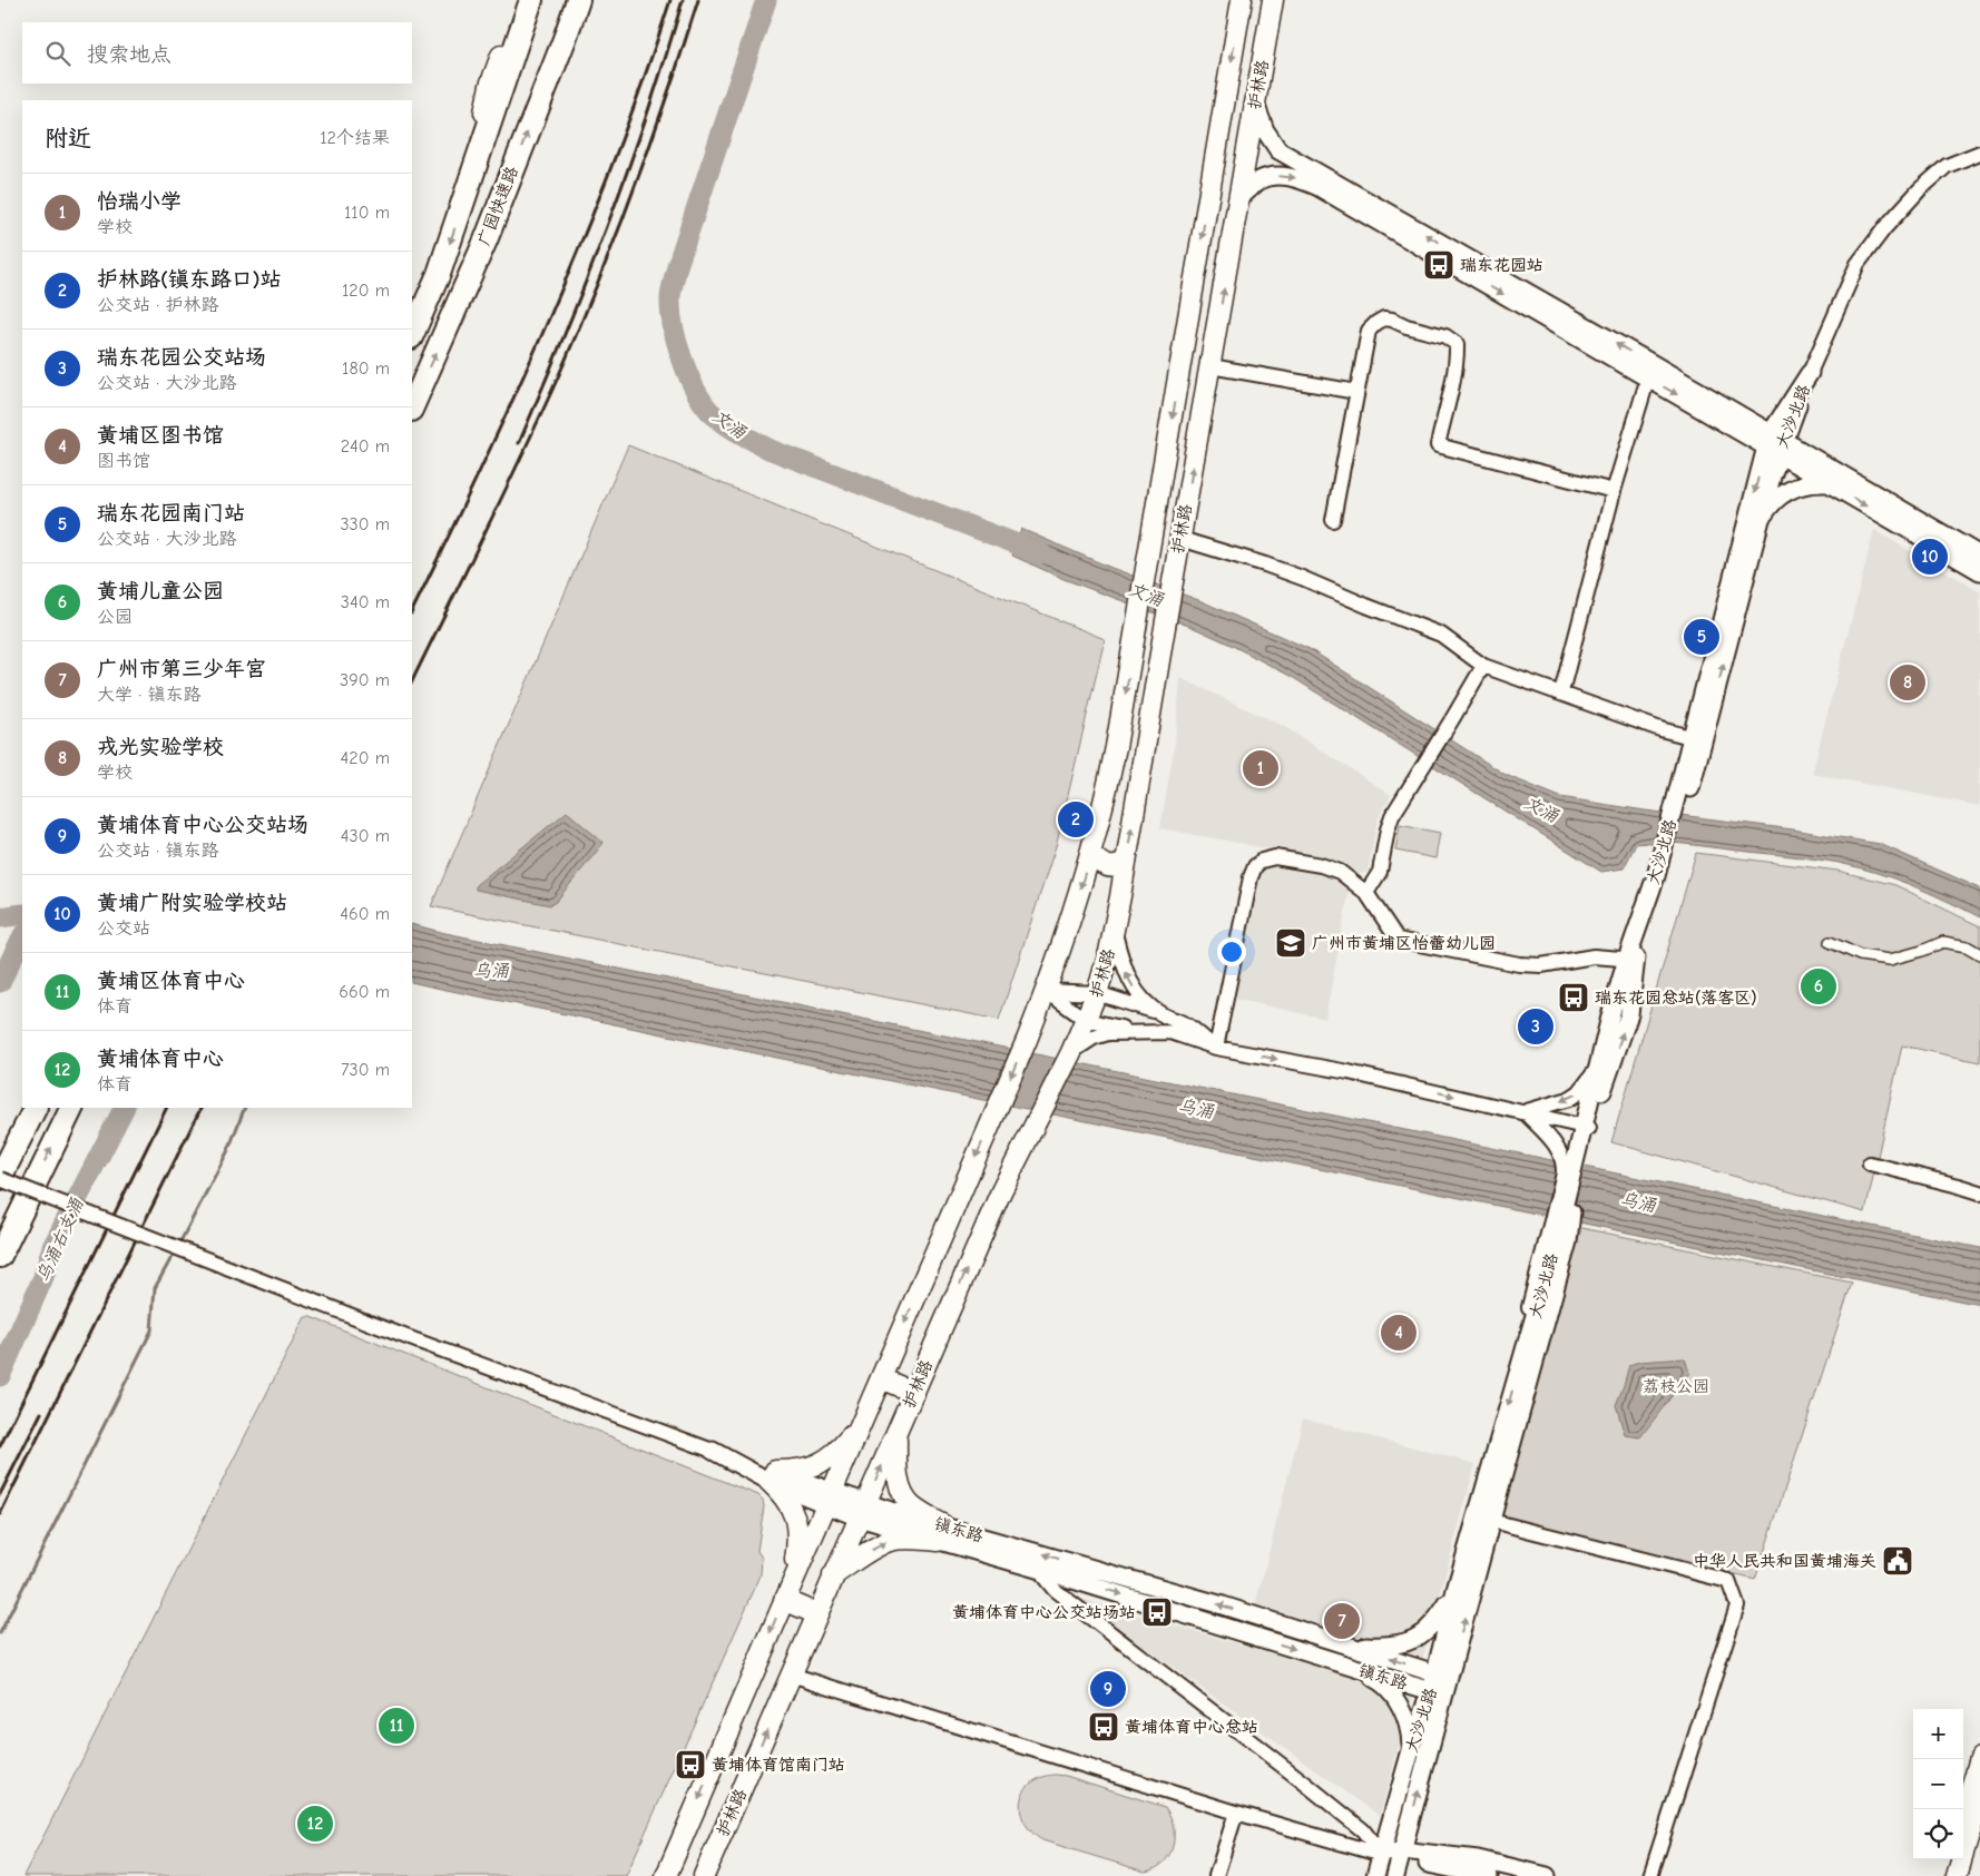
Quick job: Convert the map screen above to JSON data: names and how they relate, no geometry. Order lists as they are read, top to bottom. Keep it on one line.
{"streets":{"highway":["广园快速路"],"main road":["护林路"],"street":["大沙北路","镇东路"]},"crossings":[["护林路","镇东路"],["大沙北路","镇东路"]],"water":["文涌","乌涌","乌涌右支涌"],"parks":["荔枝公园"],"places":{"bus stop":["瑞东花园站","瑞东花园总站(落客区)","黄埔体育中心公交站场站","黄埔体育中心总站","黄埔体育馆南门站"],"school or university":["广州市黄埔区怡蕾幼儿园"],"public building":["中华人民共和国黄埔海关"]},"page":{"search":"搜索地点","heading":["附近","12个结果"],"list":[{"mark":"1","name":"怡瑞小学","note":"学校","value":"110 m"},{"mark":"2","name":"护林路(镇东路口)站","note":"公交站 · 护林路","value":"120 m"},{"mark":"3","name":"瑞东花园公交站场","note":"公交站 · 大沙北路","value":"180 m"},{"mark":"4","name":"黄埔区图书馆","note":"图书馆","value":"240 m"},{"mark":"5","name":"瑞东花园南门站","note":"公交站 · 大沙北路","value":"330 m"},{"mark":"6","name":"黄埔儿童公园","note":"公园","value":"340 m"},{"mark":"7","name":"广州市第三少年宫","note":"大学 · 镇东路","value":"390 m"},{"mark":"8","name":"戎光实验学校","note":"学校","value":"420 m"},{"mark":"9","name":"黄埔体育中心公交站场","note":"公交站 · 镇东路","value":"430 m"},{"mark":"10","name":"黄埔广附实验学校站","note":"公交站","value":"460 m"},{"mark":"11","name":"黄埔区体育中心","note":"体育","value":"660 m"},{"mark":"12","name":"黄埔体育中心","note":"体育","value":"730 m"}],"pins":["10","5","8","1","2","6","3","4","7","9","11","12"],"map_buttons":["+","−"]}}
